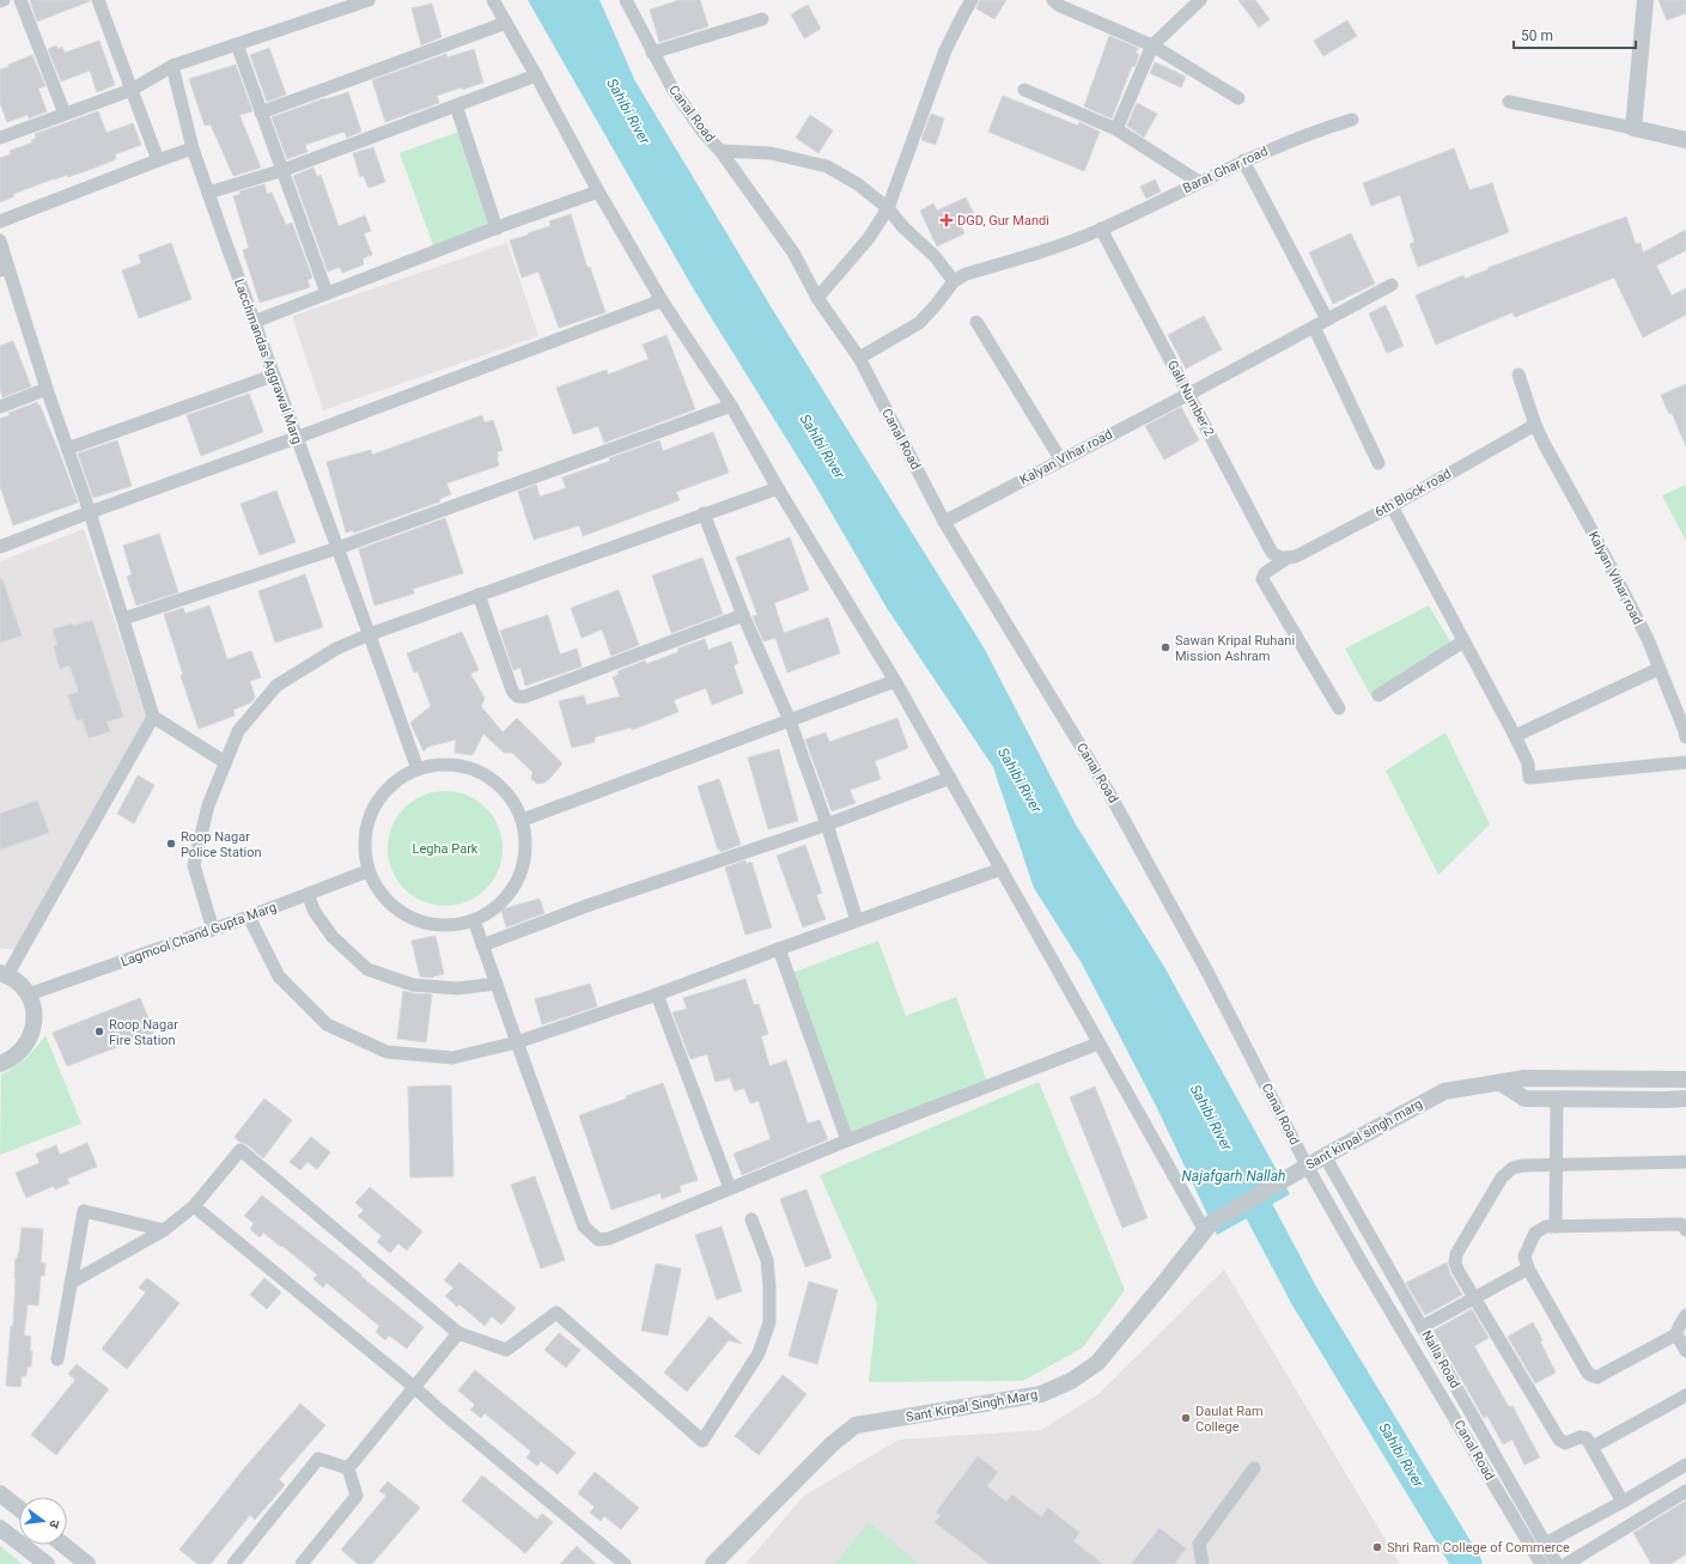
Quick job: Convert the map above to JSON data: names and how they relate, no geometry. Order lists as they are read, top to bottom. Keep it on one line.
{"streets":{"street":["Canal Road","Barat Ghar road","Lacchmandas Aggrawal Marg","Gali Number 2","Kalyan Vihar road","6th Block road","Lagmool Chand Gupta Marg","Sant kirpal singh marg","Nalla Road","Sant Kirpal Singh Marg"]},"crossings":[["Canal Road","Kalyan Vihar road"],["Canal Road","Sant kirpal singh marg"],["Barat Ghar road","Gali Number 2"],["Lacchmandas Aggrawal Marg","Lagmool Chand Gupta Marg"],["Gali Number 2","Kalyan Vihar road"],["Gali Number 2","6th Block road"],["Kalyan Vihar road","6th Block road"],["Sant kirpal singh marg","Nalla Road"],["Sant kirpal singh marg","Sant Kirpal Singh Marg"]],"water":["Sahibi River","Najafgarh Nallah"],"parks":["Legha Park"],"places":{"health":["DGD, Gur Mandi"],"other":["Sawan Kripal Ruhani Mission Ashram","Roop Nagar Police Station","Roop Nagar Fire Station","Daulat Ram College","Shri Ram College of Commerce"]},"scale_bar":"50 m","north":"right"}
